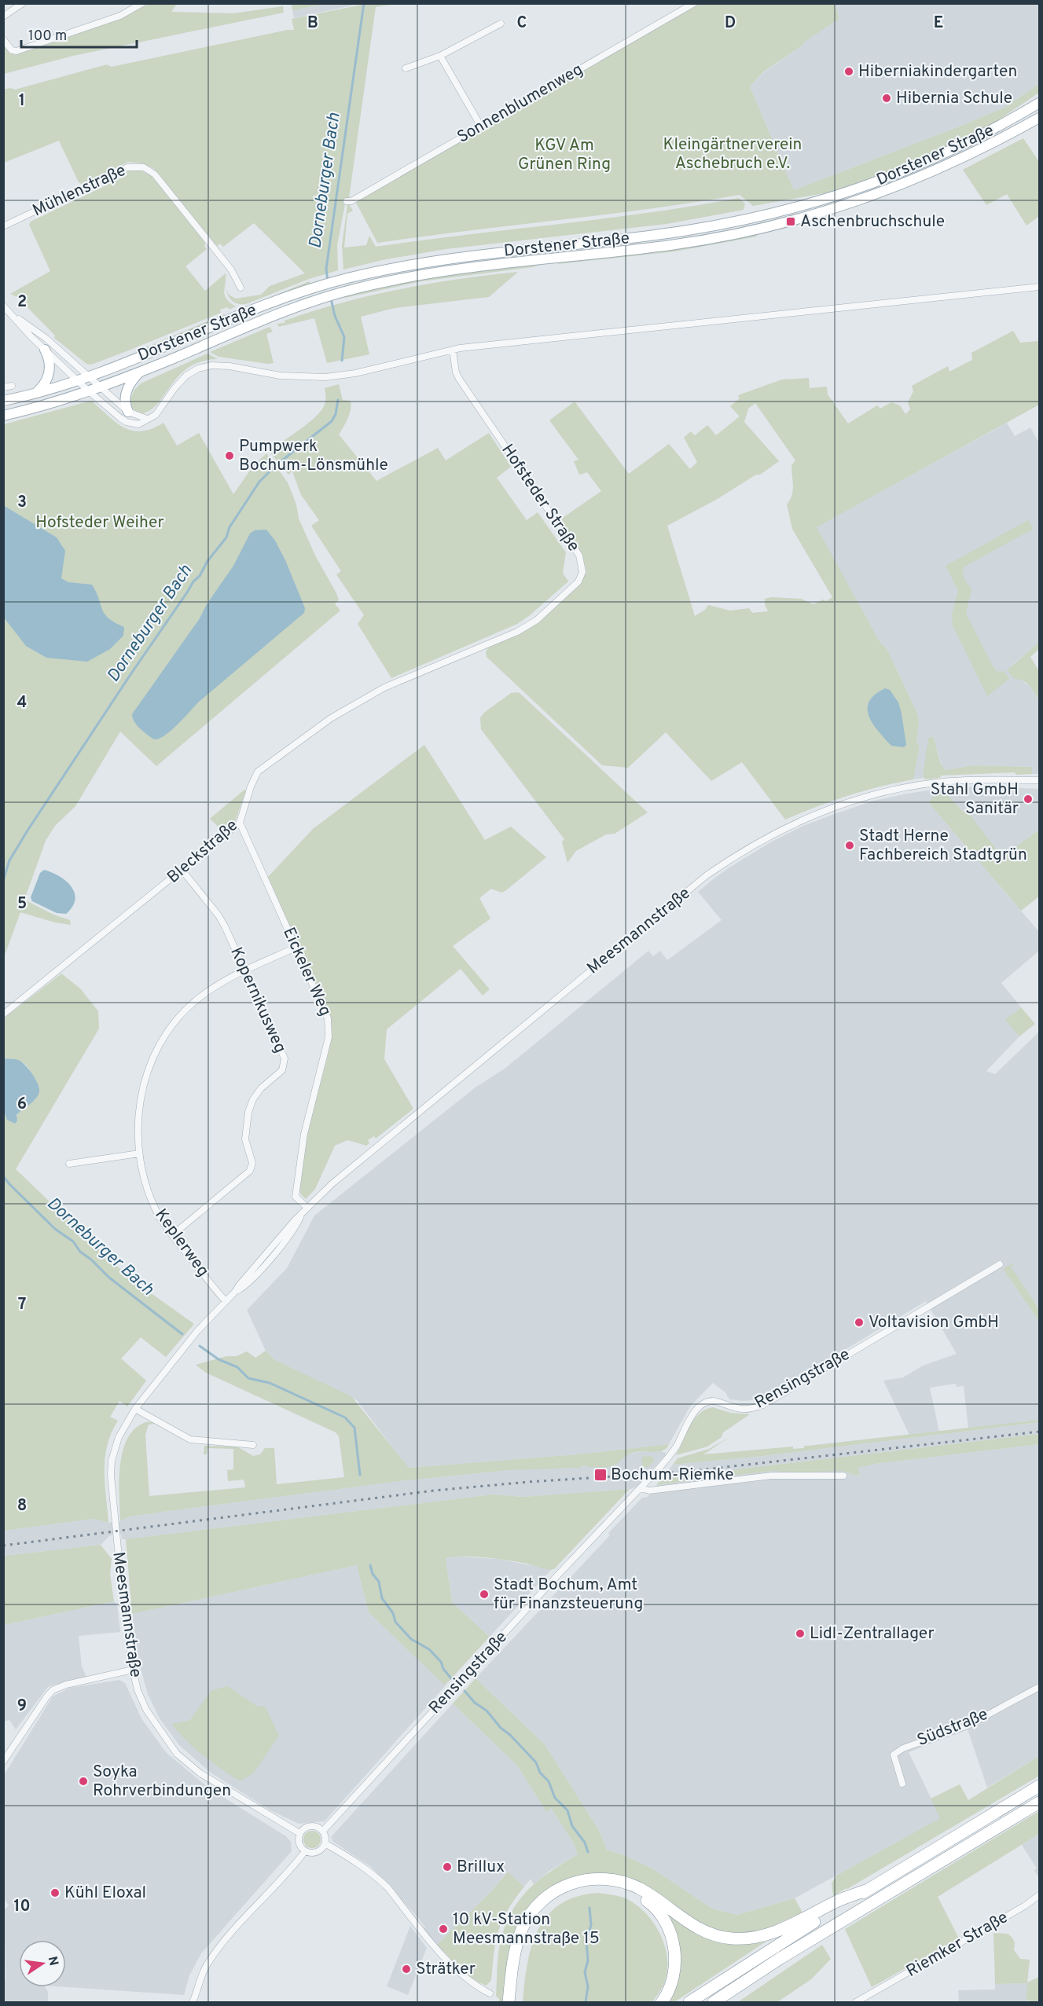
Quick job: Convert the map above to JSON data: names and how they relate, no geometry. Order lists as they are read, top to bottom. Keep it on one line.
{"streets":{"main road":["Dorstener Straße"],"street":["Sonnenblumenweg","Mühlenstraße","Hofsteder Straße","Bleckstraße","Meesmannstraße","Eickeler Weg","Kopernikusweg","Keplerweg","Rensingstraße","Südstraße","Riemker Straße"]},"crossings":[["Dorstener Straße","Hofsteder Straße"],["Hofsteder Straße","Bleckstraße"],["Bleckstraße","Eickeler Weg"],["Bleckstraße","Kopernikusweg"],["Meesmannstraße","Eickeler Weg"],["Meesmannstraße","Keplerweg"],["Meesmannstraße","Rensingstraße"],["Eickeler Weg","Keplerweg"],["Kopernikusweg","Keplerweg"]],"water":["Dorneburger Bach"],"parks":["Kleingärtnerverein Aschebruch e.V.","KGV Am Grünen Ring","Hofsteder Weiher"],"places":{"other":["Hiberniakindergarten","Hibernia Schule","Pumpwerk Bochum-Lönsmühle","Stahl GmbH Sanitär","Stadt Herne Fachbereich Stadtgrün","Voltavision GmbH","Stadt Bochum, Amt für Finanzsteuerung","Lidl-Zentrallager","Soyka Rohrverbindungen","Brillux","Kühl Eloxal","10 kV-Station Meesmannstraße 15","Strätker"],"transit":["Aschenbruchschule","Bochum-Riemke"]},"scale_bar":"100 m","north":"right","grid":{"columns":["B","C","D","E"],"rows":["1","2","3","4","5","6","7","8","9","10"]}}
